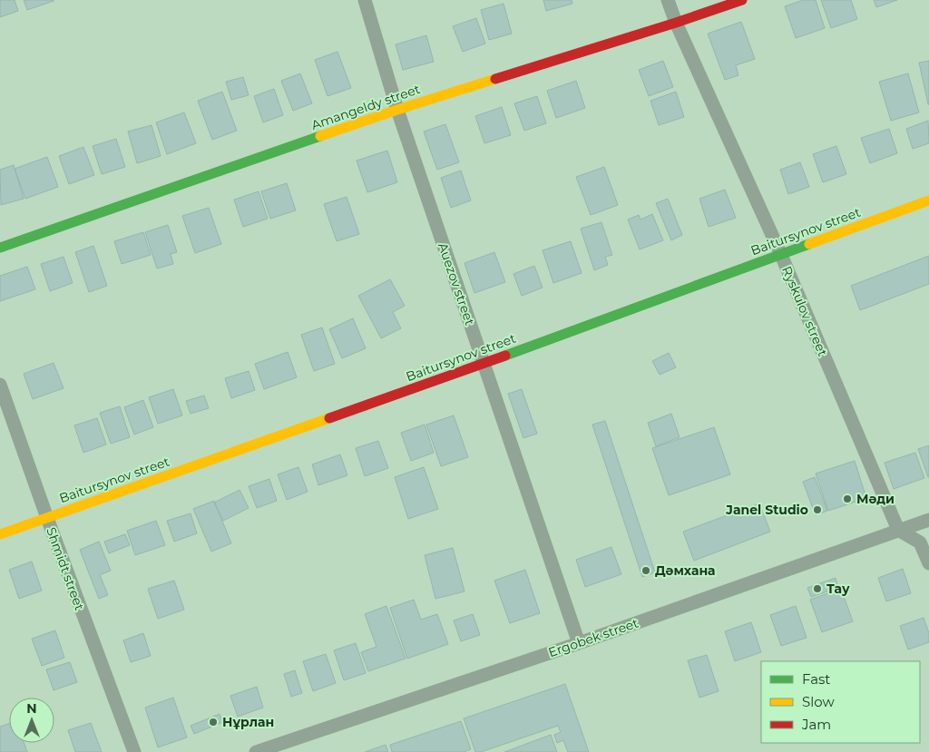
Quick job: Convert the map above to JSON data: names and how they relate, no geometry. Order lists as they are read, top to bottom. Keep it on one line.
{"streets":{"street":["Amangeldy street","Baitursynov street","Auezov street","Ryskulov street","Shmidt street","Ergobek street"]},"crossings":[["Amangeldy street","Auezov street"],["Amangeldy street","Ryskulov street"],["Baitursynov street","Auezov street"],["Baitursynov street","Ryskulov street"],["Baitursynov street","Shmidt street"],["Auezov street","Ergobek street"],["Ryskulov street","Ergobek street"]],"places":["Мәди","Janel Studio","Дәмхана","Тау","Нұрлан"],"legend":["Fast","Slow","Jam"],"north":"top"}
